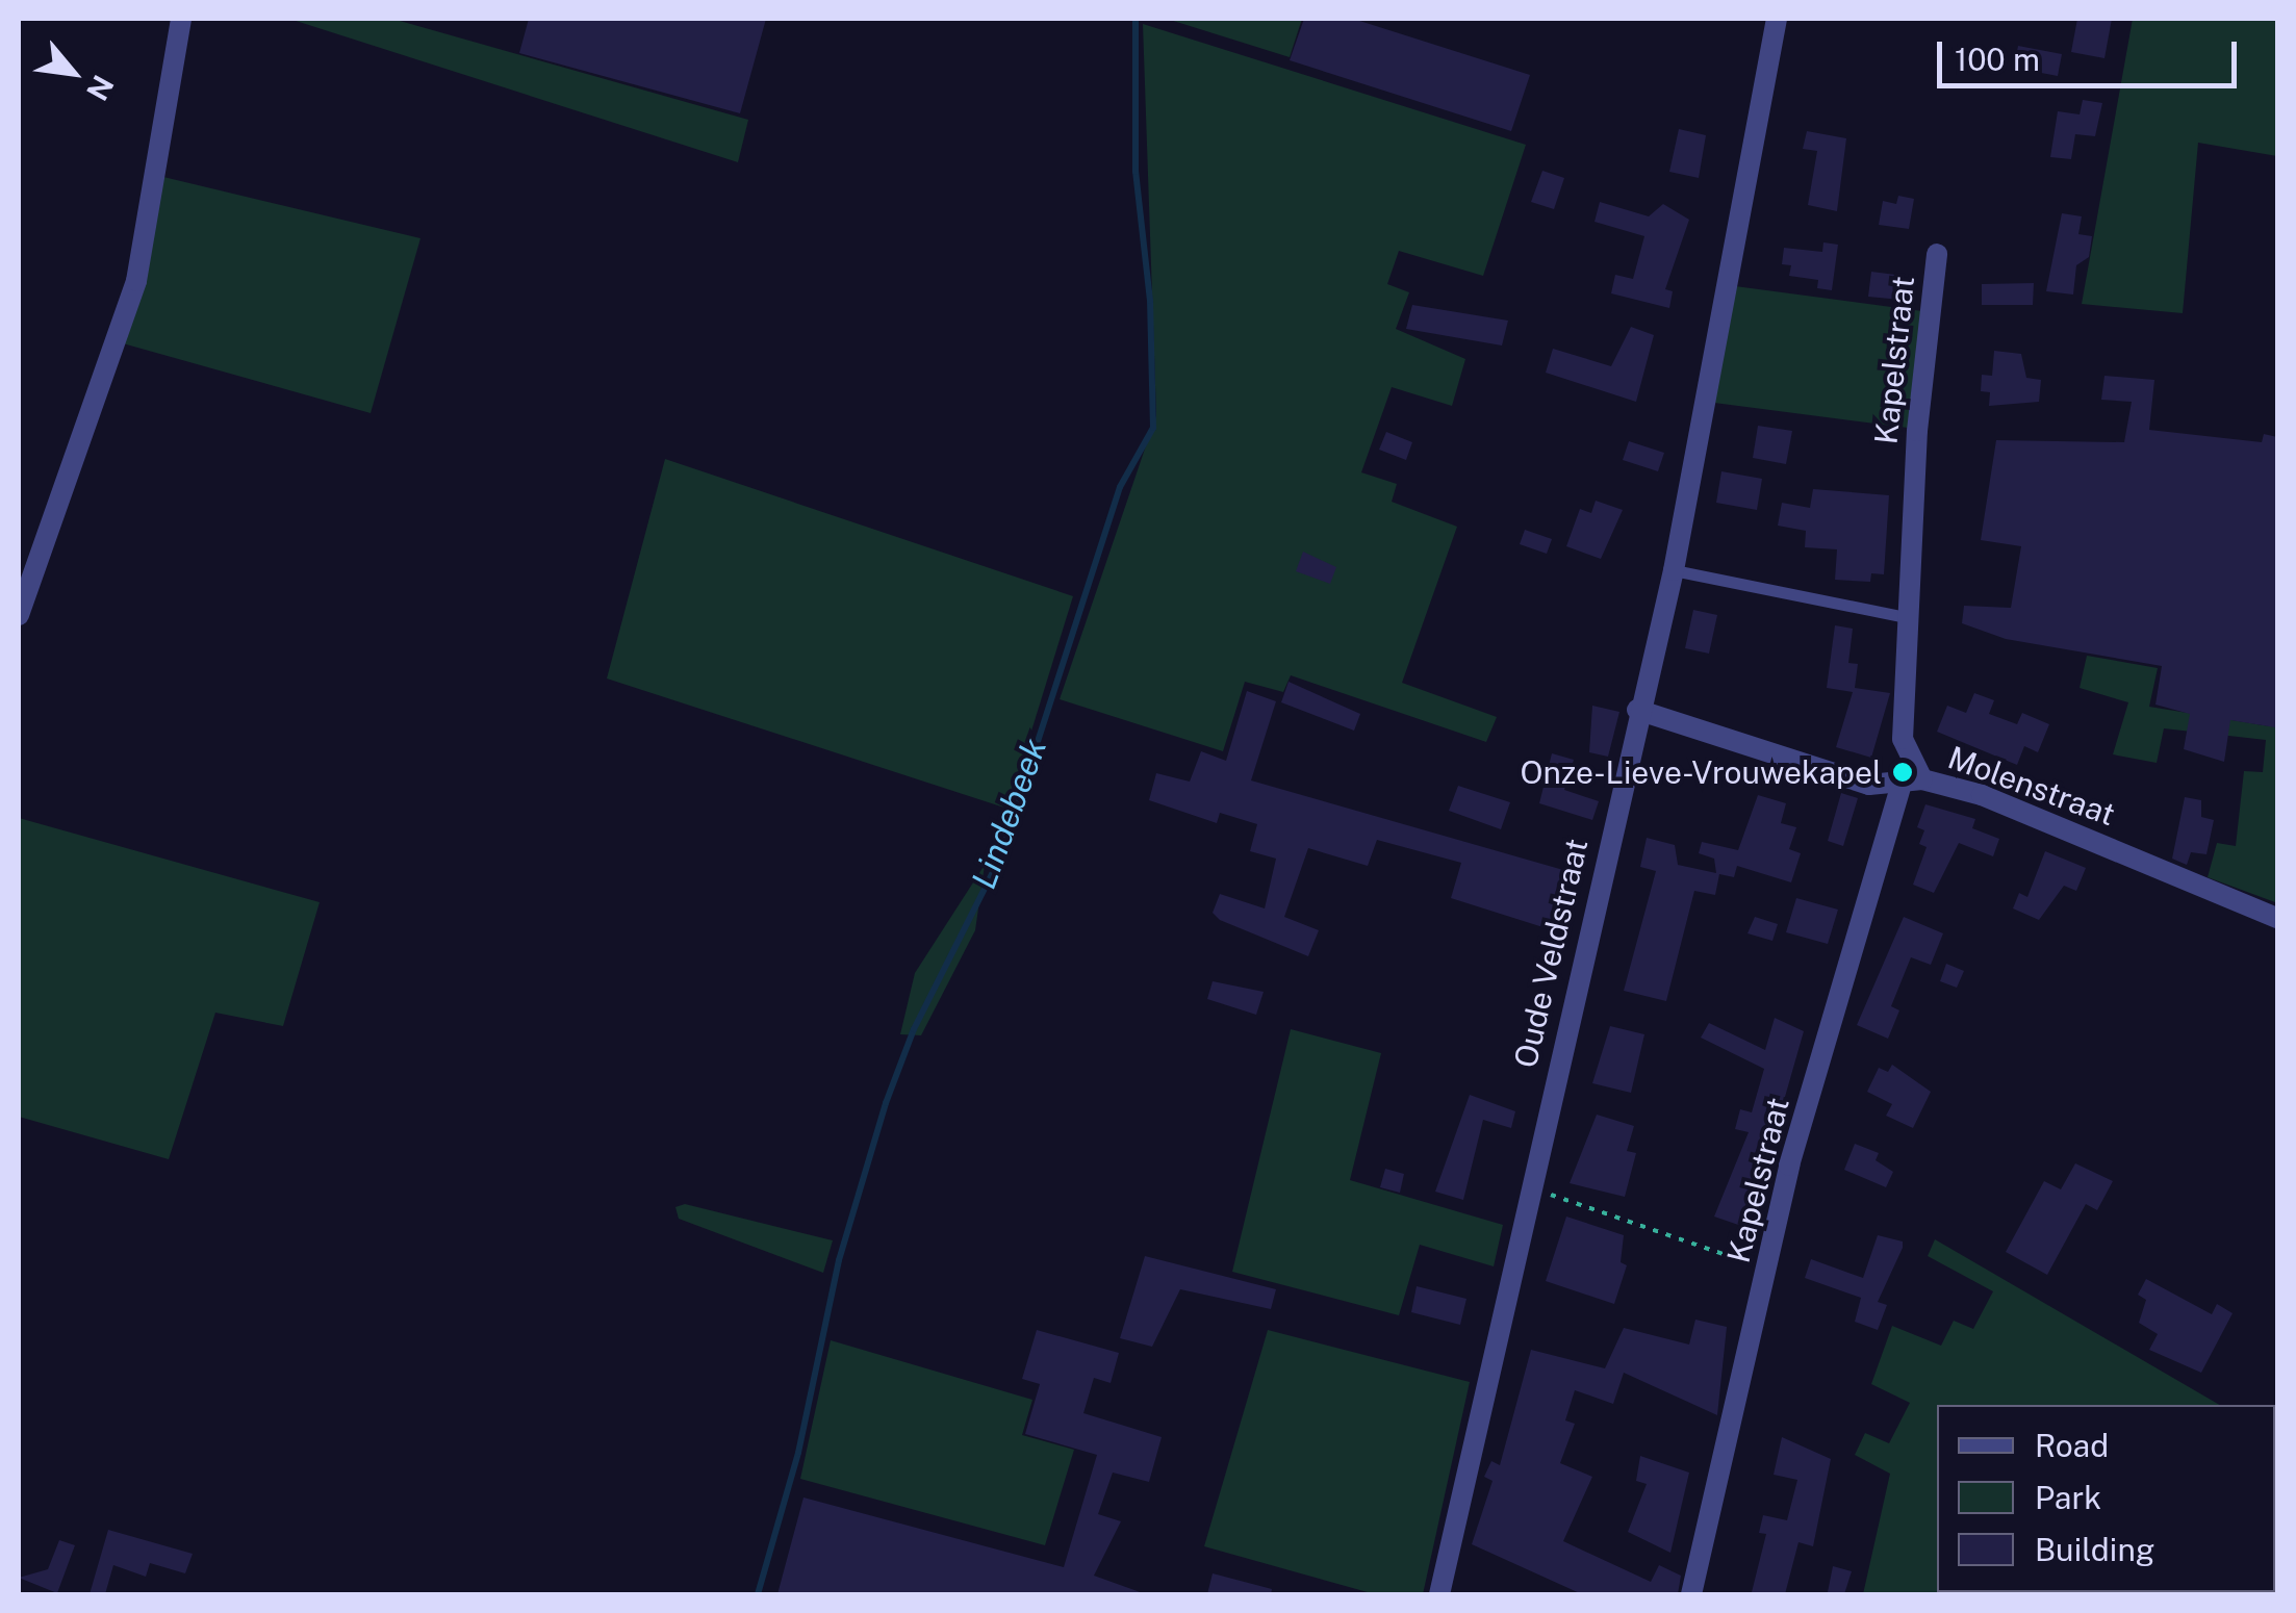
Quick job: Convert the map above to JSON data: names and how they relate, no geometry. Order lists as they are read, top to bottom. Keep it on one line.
{"streets":{"street":["Kapelstraat","Molenstraat","Oude Veldstraat"]},"crossings":[["Kapelstraat","Molenstraat"],["Molenstraat","Oude Veldstraat"]],"water":["Lindebeek"],"places":["Onze-Lieve-Vrouwekapel"],"legend":["Road","Park","Building"],"scale_bar":"100 m","north":"bottom right"}
